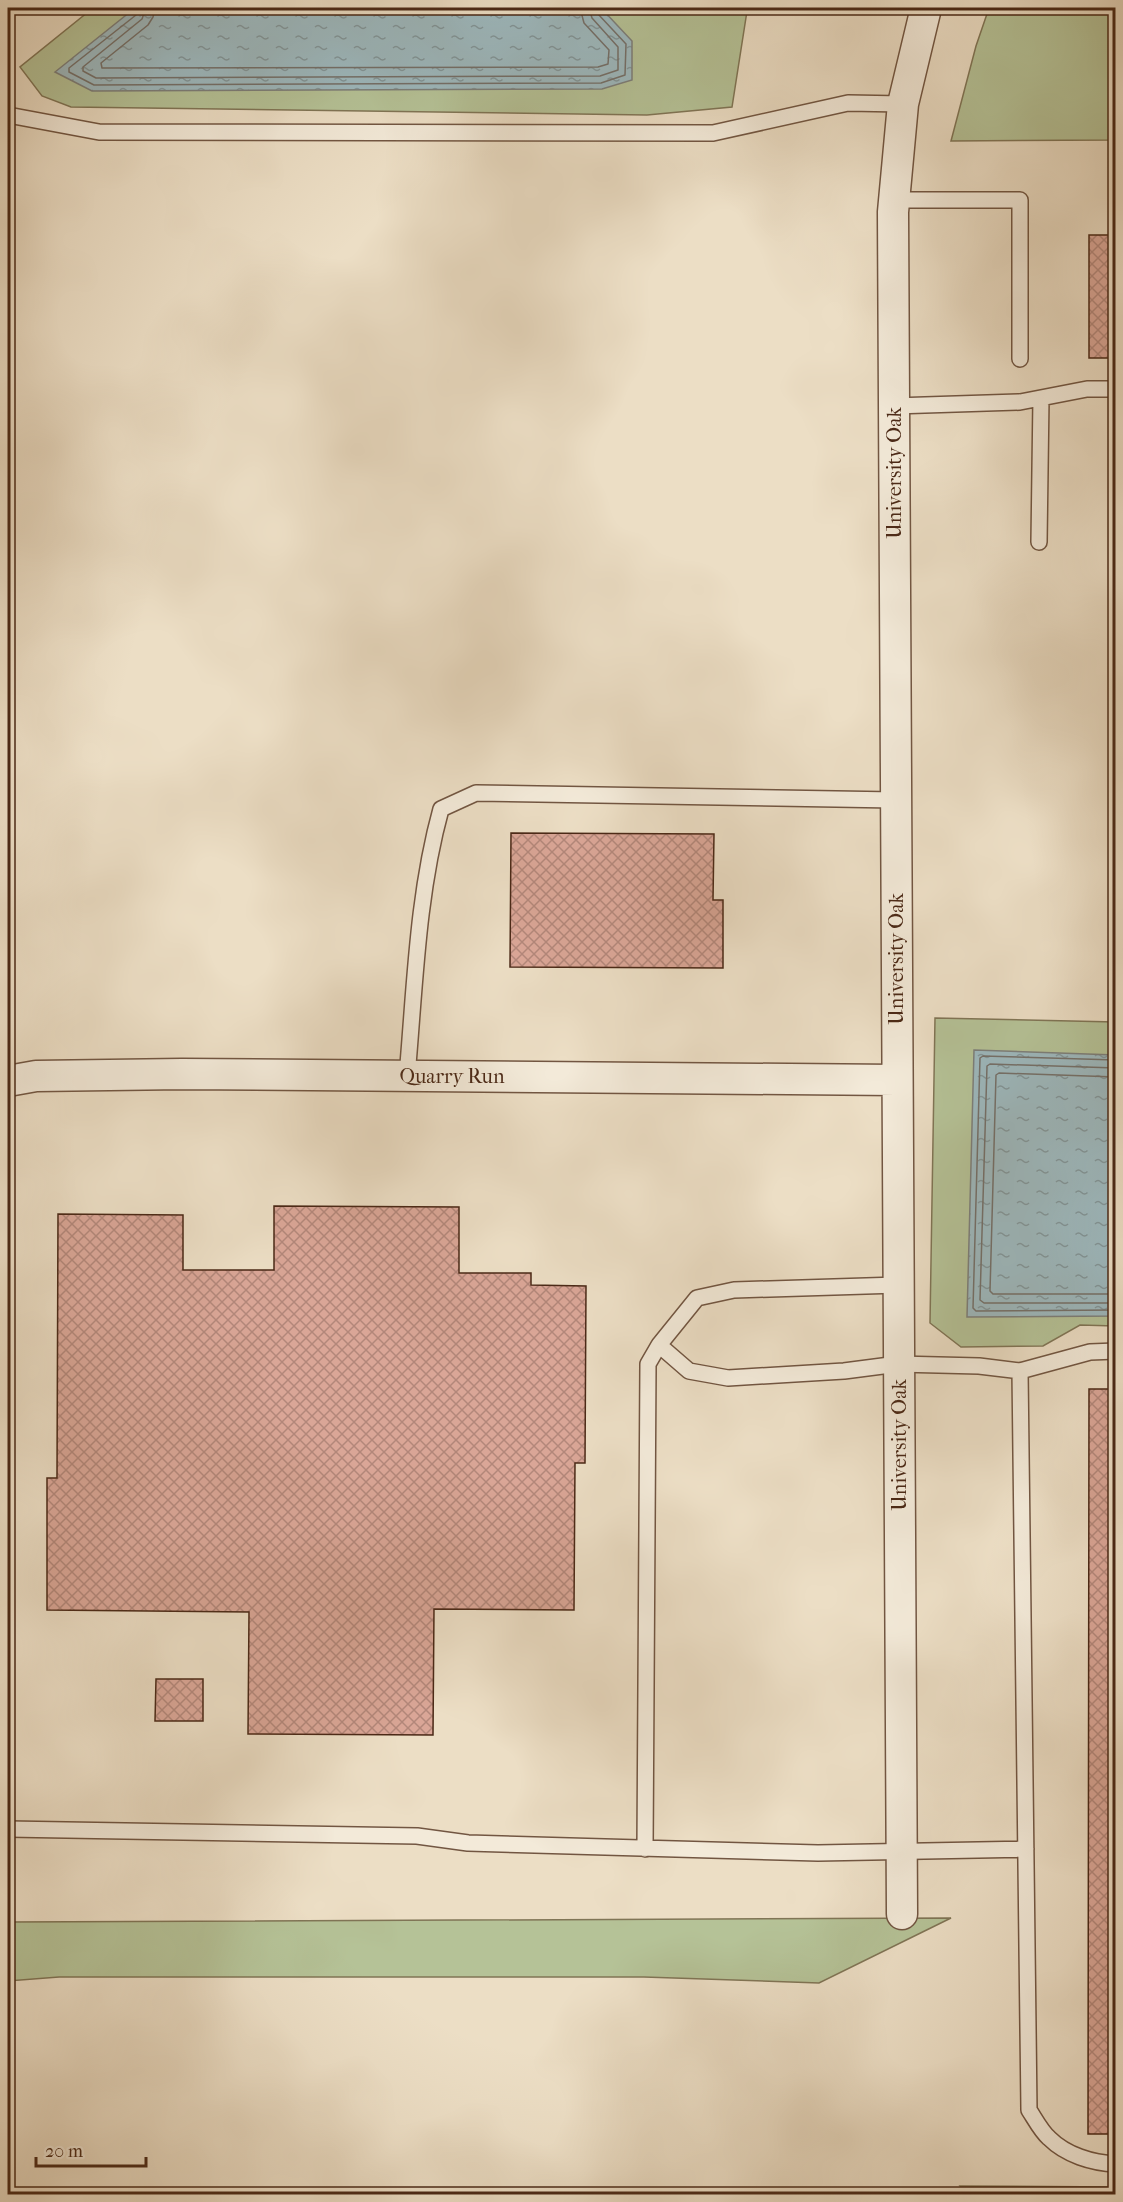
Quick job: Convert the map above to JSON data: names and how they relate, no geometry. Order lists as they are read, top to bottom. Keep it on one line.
{"streets":{"street":["University Oak","Quarry Run"]},"crossings":[["University Oak","Quarry Run"]],"scale_bar":"20 m"}
